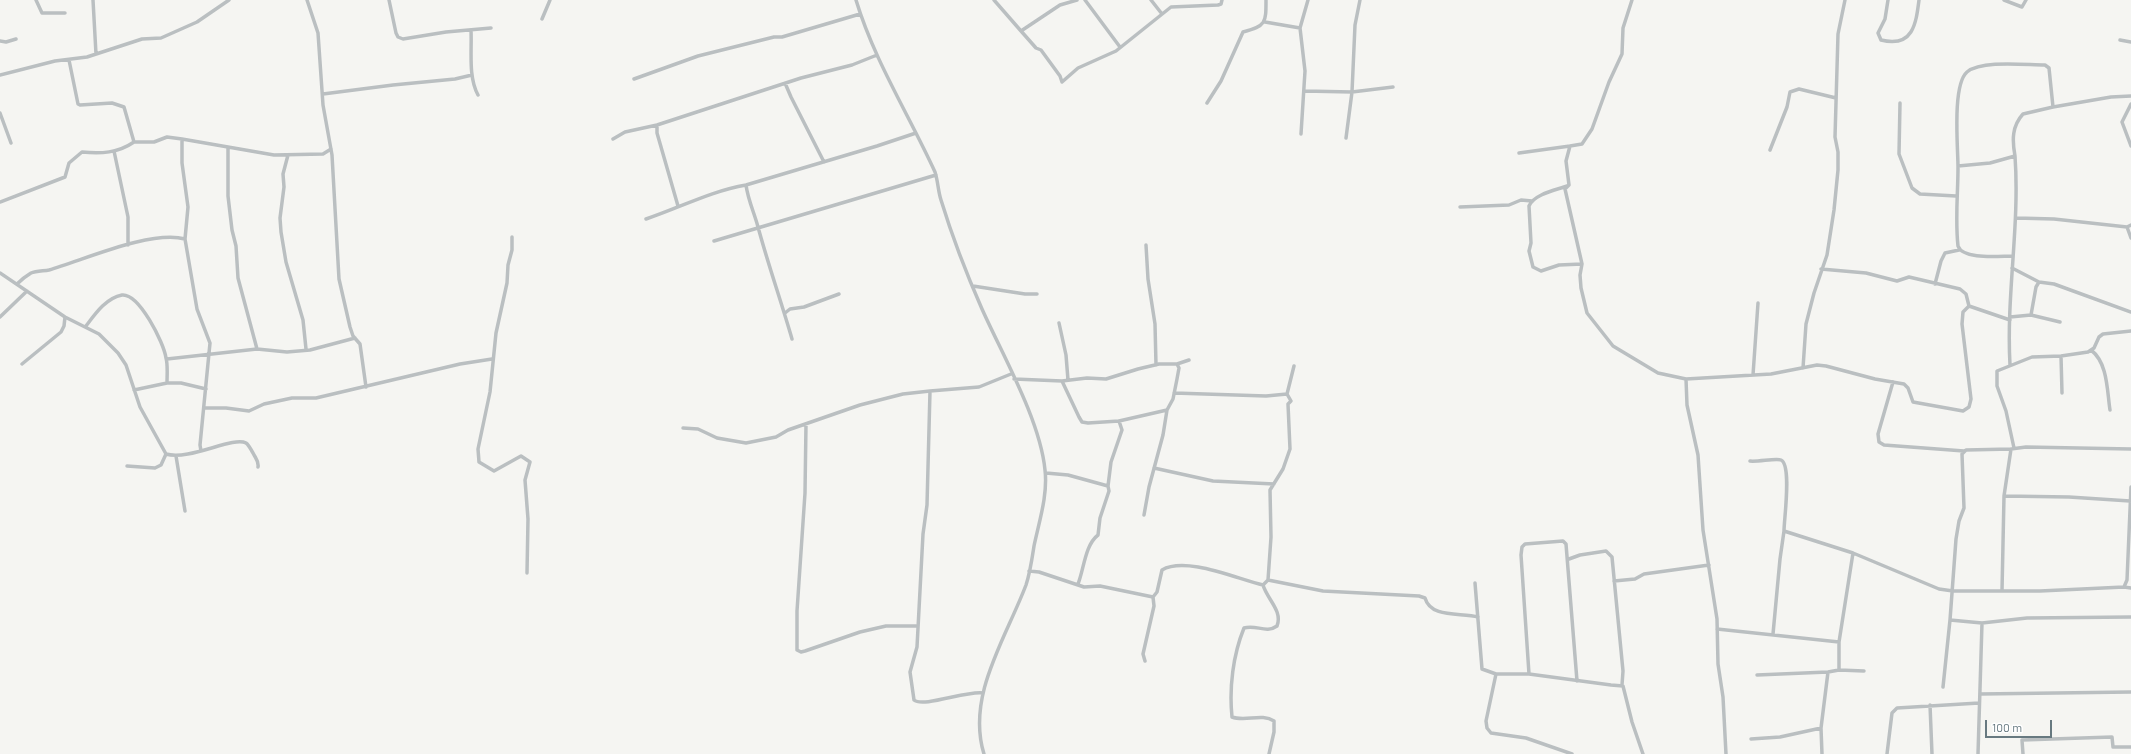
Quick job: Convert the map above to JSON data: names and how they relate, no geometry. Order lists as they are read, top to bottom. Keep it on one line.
{"scale_bar":"100 m"}
